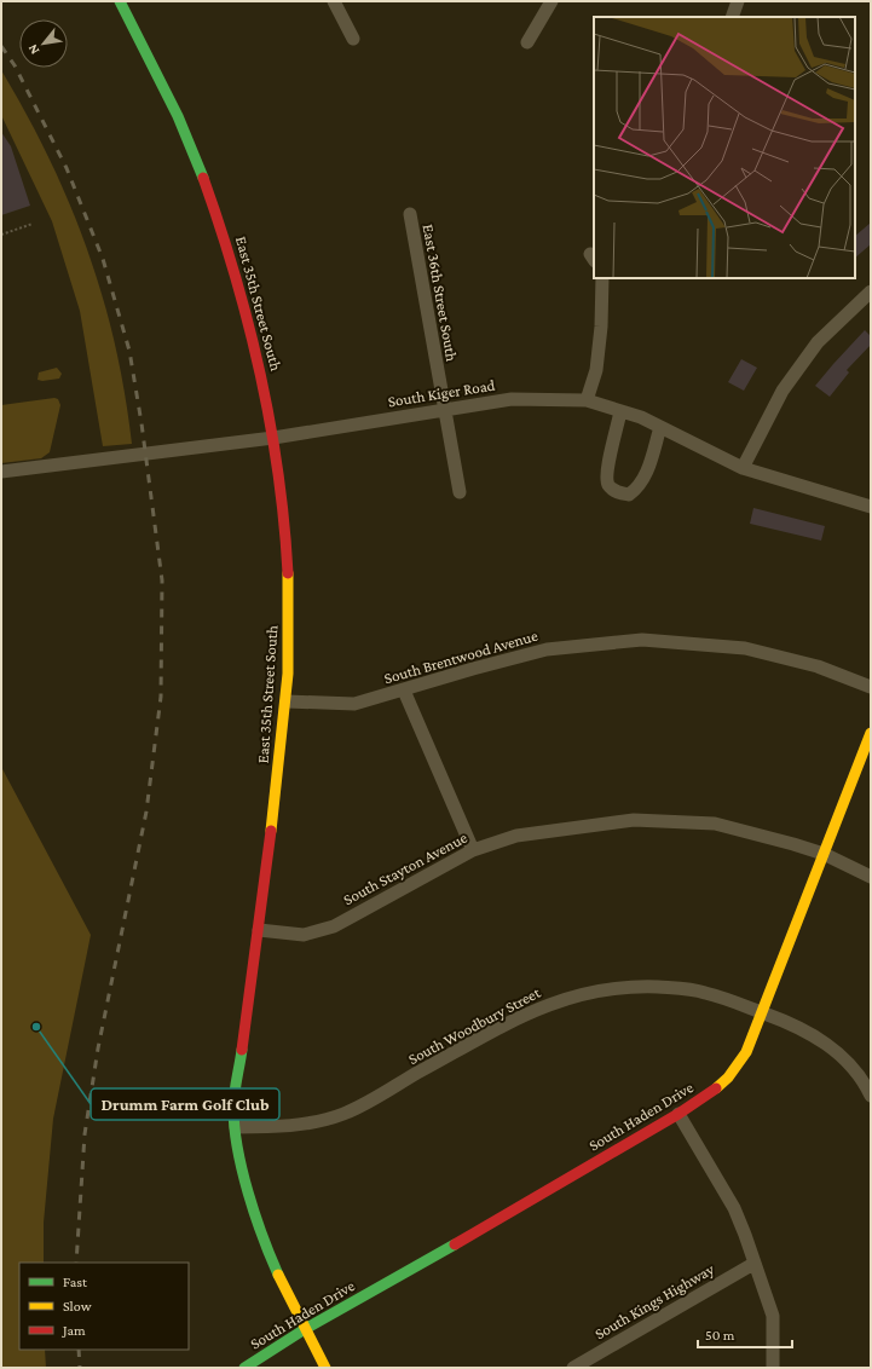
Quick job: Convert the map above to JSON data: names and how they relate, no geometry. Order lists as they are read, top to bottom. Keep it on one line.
{"streets":{"main road":["East 35th Street South","South Haden Drive"],"street":["East 36th Street South","South Kiger Road","South Brentwood Avenue","South Stayton Avenue","South Woodbury Street","South Kings Highway"]},"crossings":[["East 36th Street South","South Kiger Road"],["East 35th Street South","South Kiger Road"],["East 35th Street South","South Brentwood Avenue"],["East 35th Street South","South Stayton Avenue"],["East 35th Street South","South Woodbury Street"],["East 35th Street South","South Haden Drive"],["South Stayton Avenue","South Haden Drive"],["South Woodbury Street","South Haden Drive"]],"places":["Drumm Farm Golf Club"],"legend":["Fast","Slow","Jam"],"scale_bar":"50 m","north":"bottom left"}
